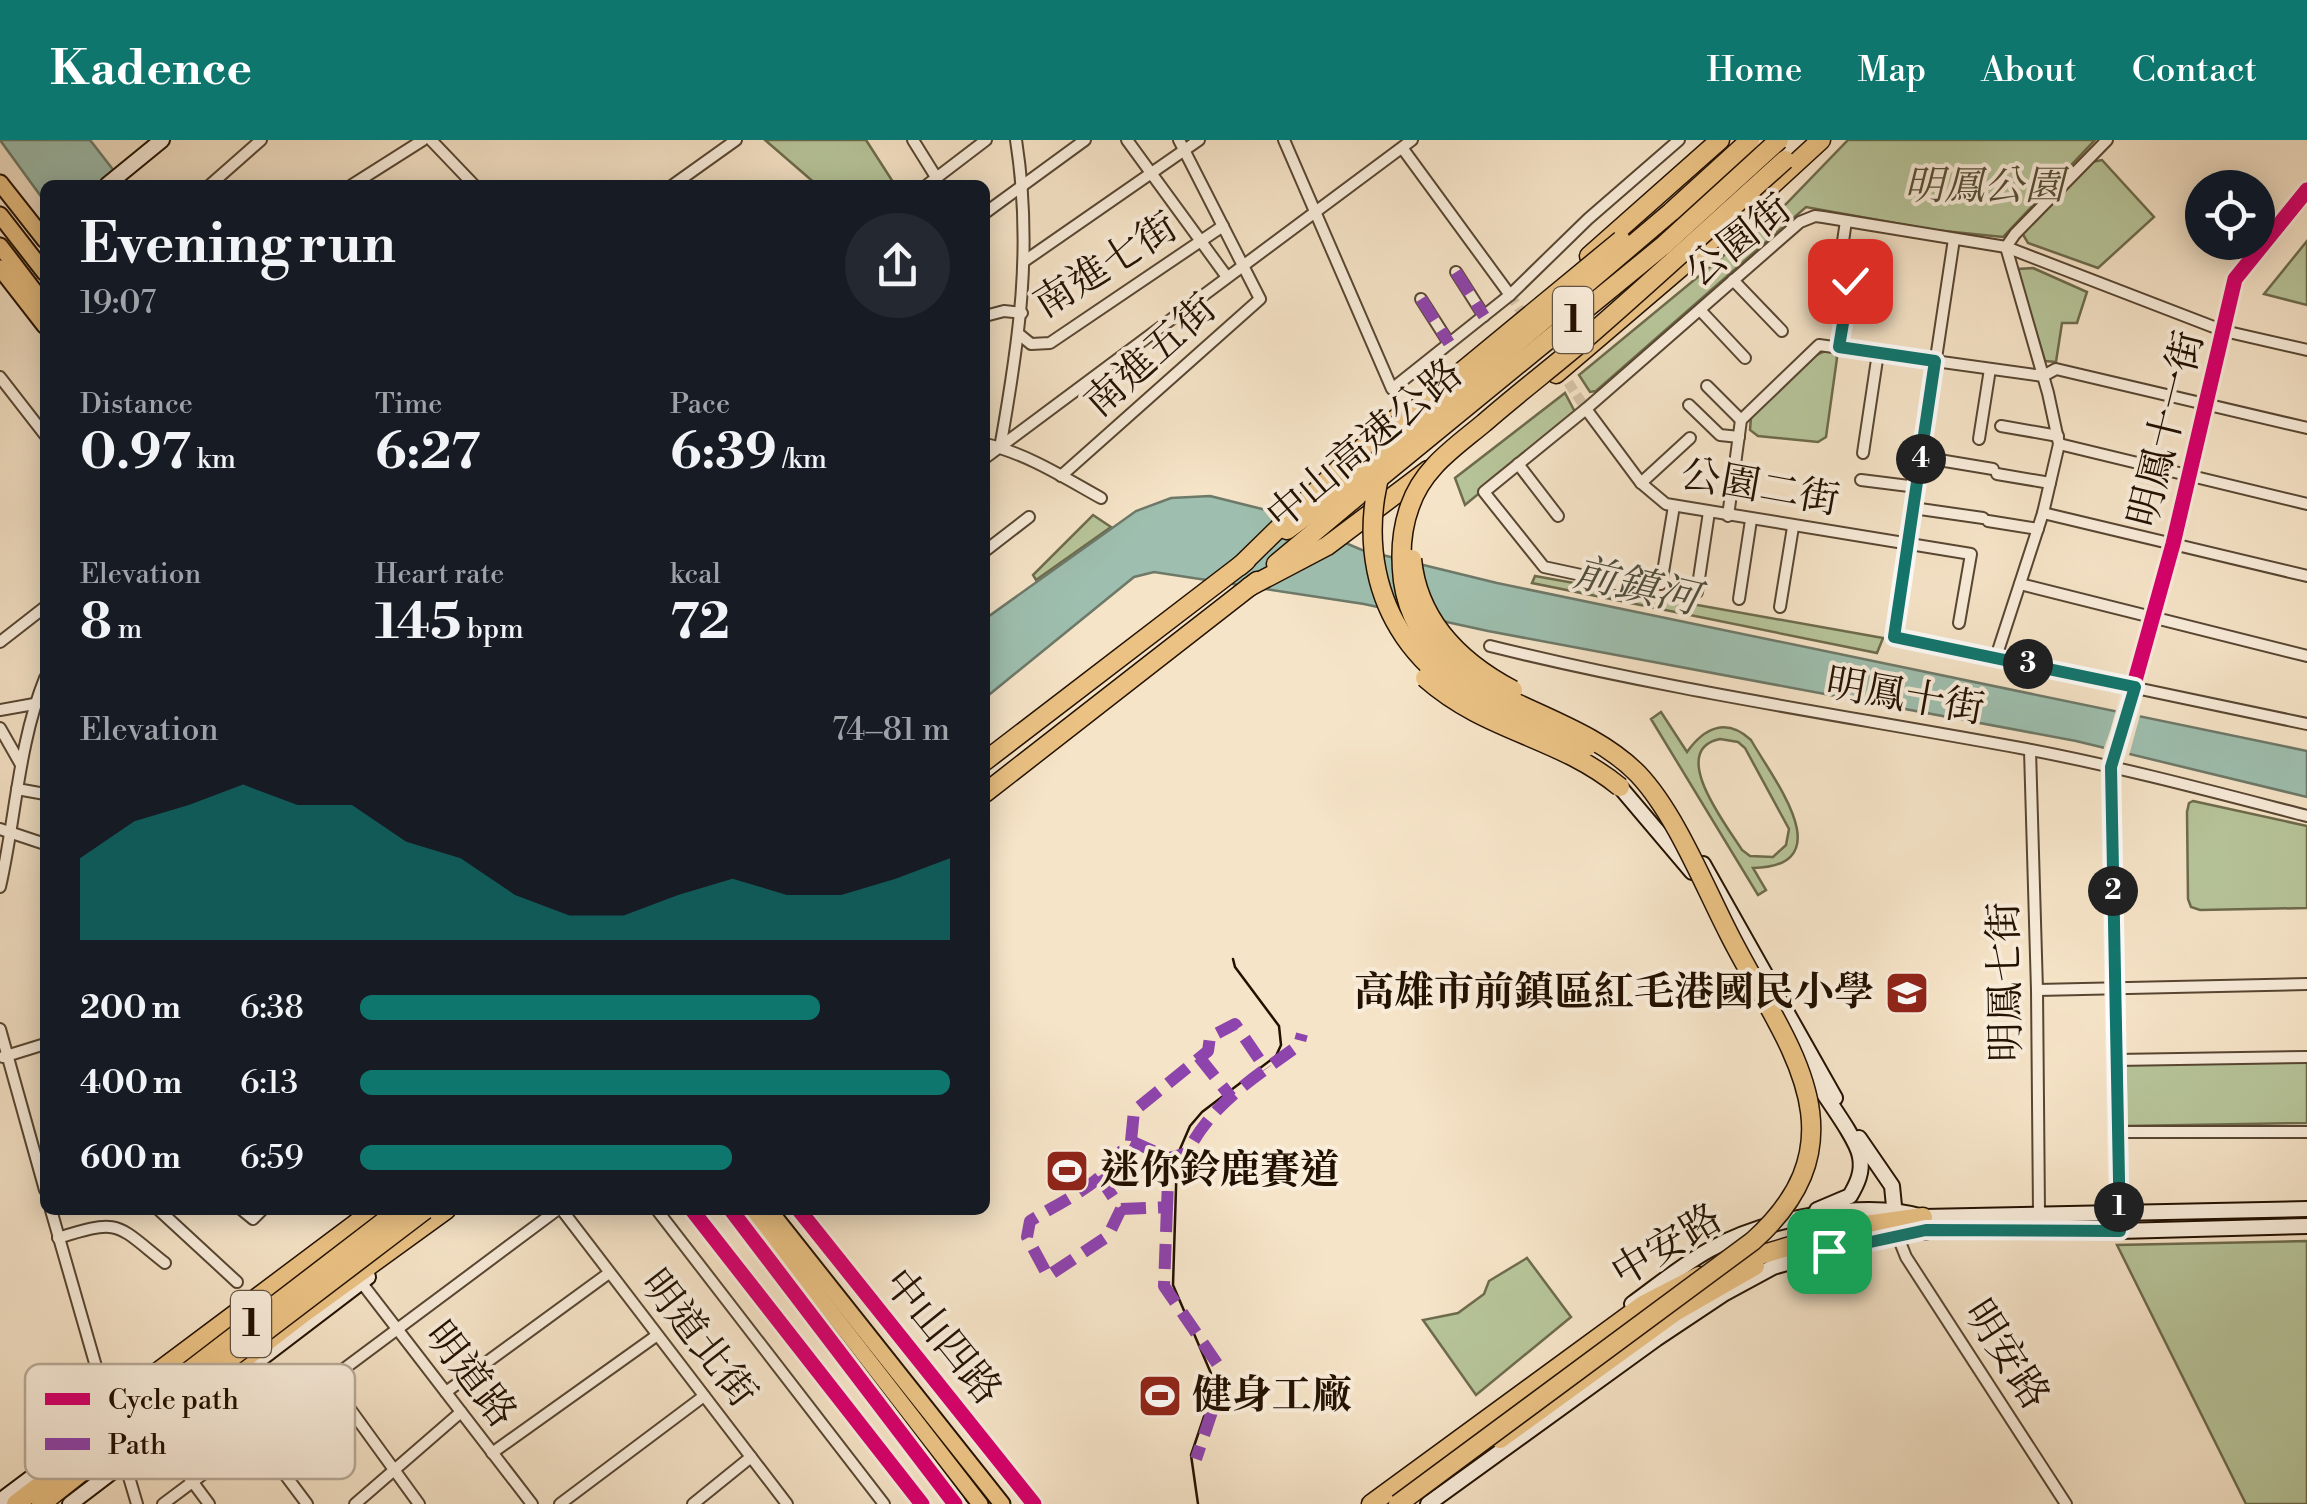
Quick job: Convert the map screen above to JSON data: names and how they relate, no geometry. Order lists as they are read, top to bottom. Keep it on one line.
{"streets":{"highway":["1","中山高速公路"],"main road":["中山四路"],"street":["公園街","南進七街","南進五街","明鳳十一街","公園二街","明鳳十街","明鳳七街","中安路","明道北街","明安路","明道路"]},"crossings":[["公園街","明鳳十一街"],["公園街","公園二街"],["南進七街","南進五街"],["明鳳十一街","明鳳十街"],["明鳳十街","明鳳七街"],["中安路","明安路"]],"water":["前鎮河"],"parks":["明鳳公園"],"places":{"school or university":["高雄市前鎮區紅毛港國民小學"],"sports":["迷你鈴鹿賽道","健身工廠"]},"legend":["Cycle path","Path"],"page":{"header":"Kadence","nav":["Home","Map","About","Contact"],"heading":["Evening run","19:07"],"stats":[["Distance","0.97 km"],["Time","6:27"],["Pace","6:39 /km"],["Elevation","8 m"],["Heart rate","145 bpm"],["kcal","72"]],"pins":["4","3","2","1"],"chart":["Elevation","74–81 m"],"list":[{"name":"200 m","note":"6:38"},{"name":"400 m","note":"6:13"},{"name":"600 m","note":"6:59"}]}}
